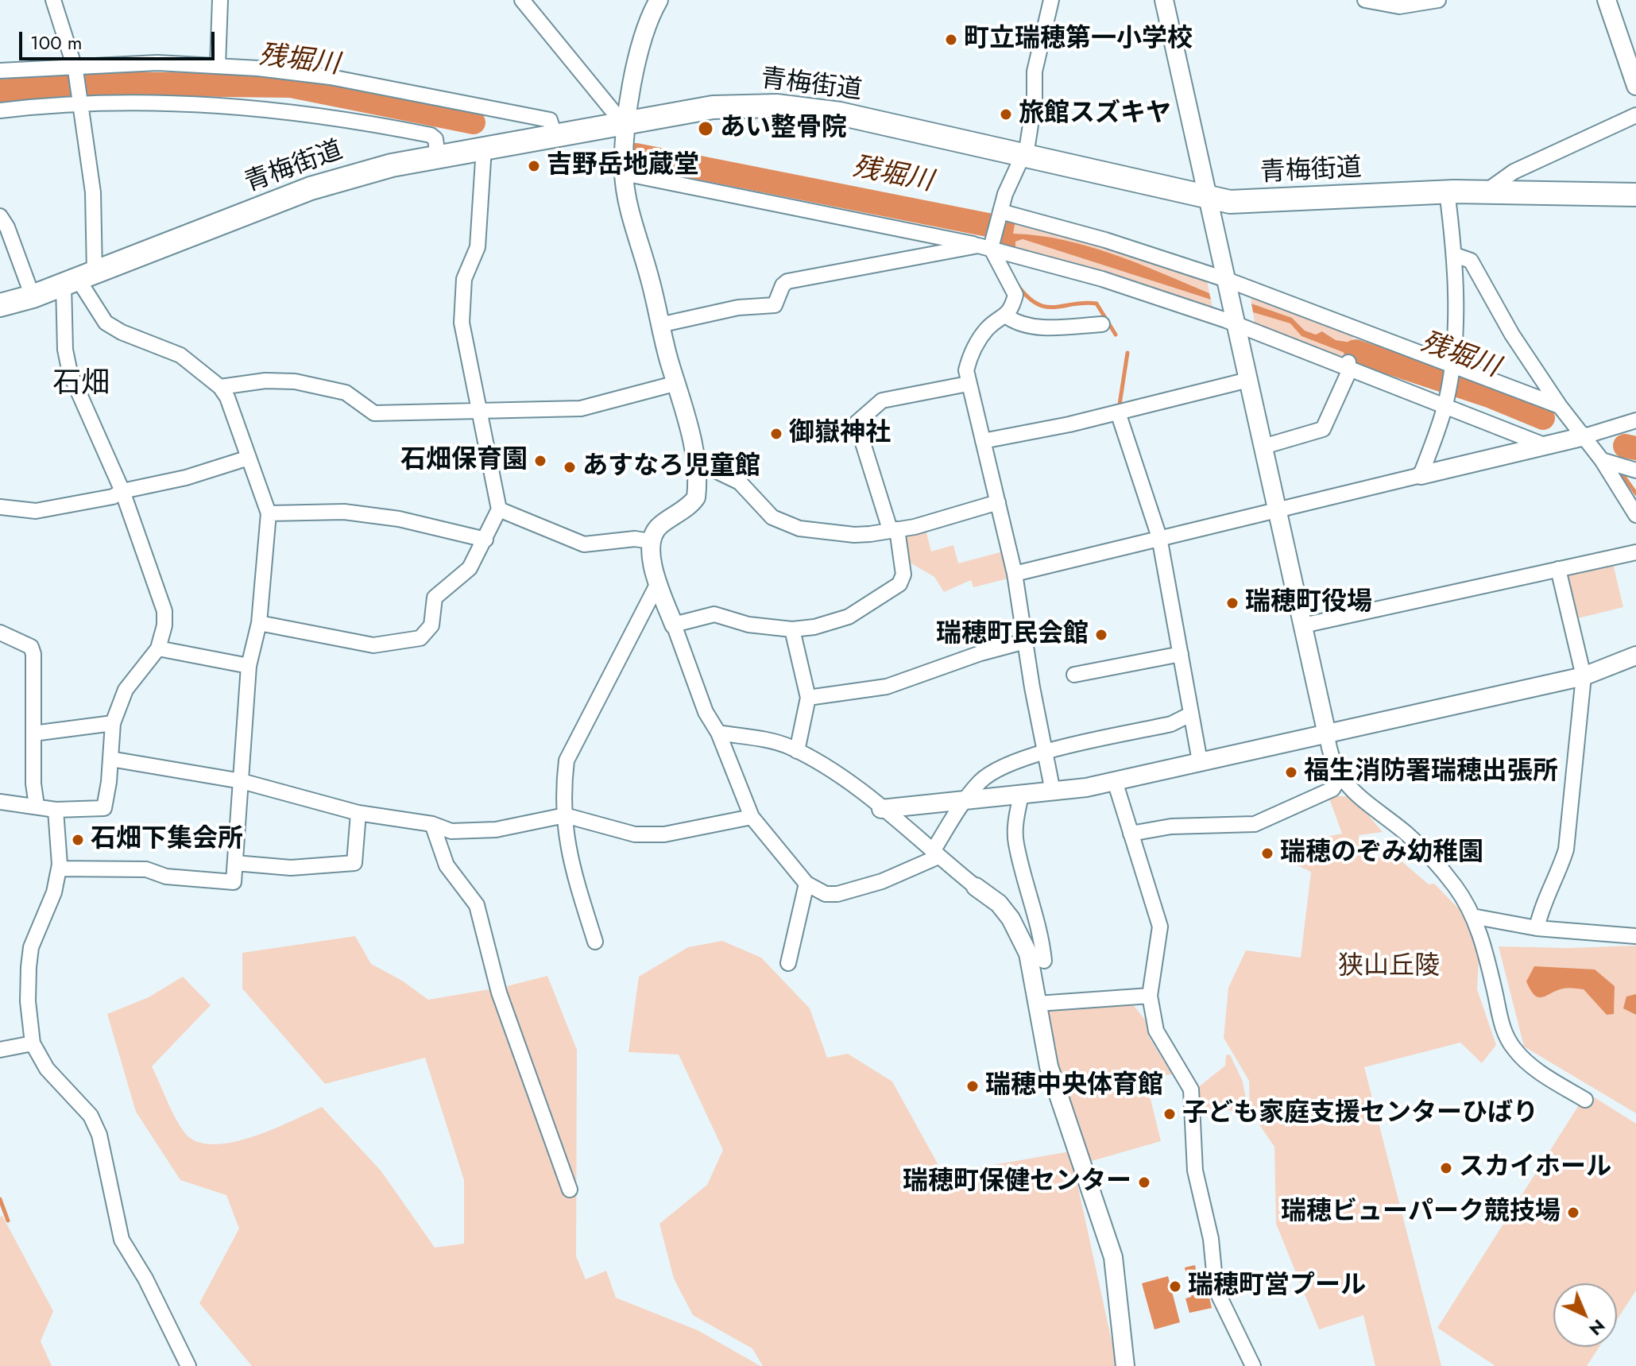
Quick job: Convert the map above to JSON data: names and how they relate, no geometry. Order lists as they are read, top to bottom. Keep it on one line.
{"streets":{"main road":["青梅街道"]},"districts":["石畑"],"water":["残堀川"],"parks":["狭山丘陵"],"places":["町立瑞穂第一小学校","旅館スズキヤ","あい整骨院","吉野岳地蔵堂","御嶽神社","石畑保育園","あすなろ児童館","瑞穂町役場","瑞穂町民会館","福生消防署瑞穂出張所","石畑下集会所","瑞穂のぞみ幼稚園","瑞穂中央体育館","子ども家庭支援センターひばり","スカイホール","瑞穂町保健センター","瑞穂ビューパーク競技場","瑞穂町営プール"],"scale_bar":"100 m","north":"bottom right"}
